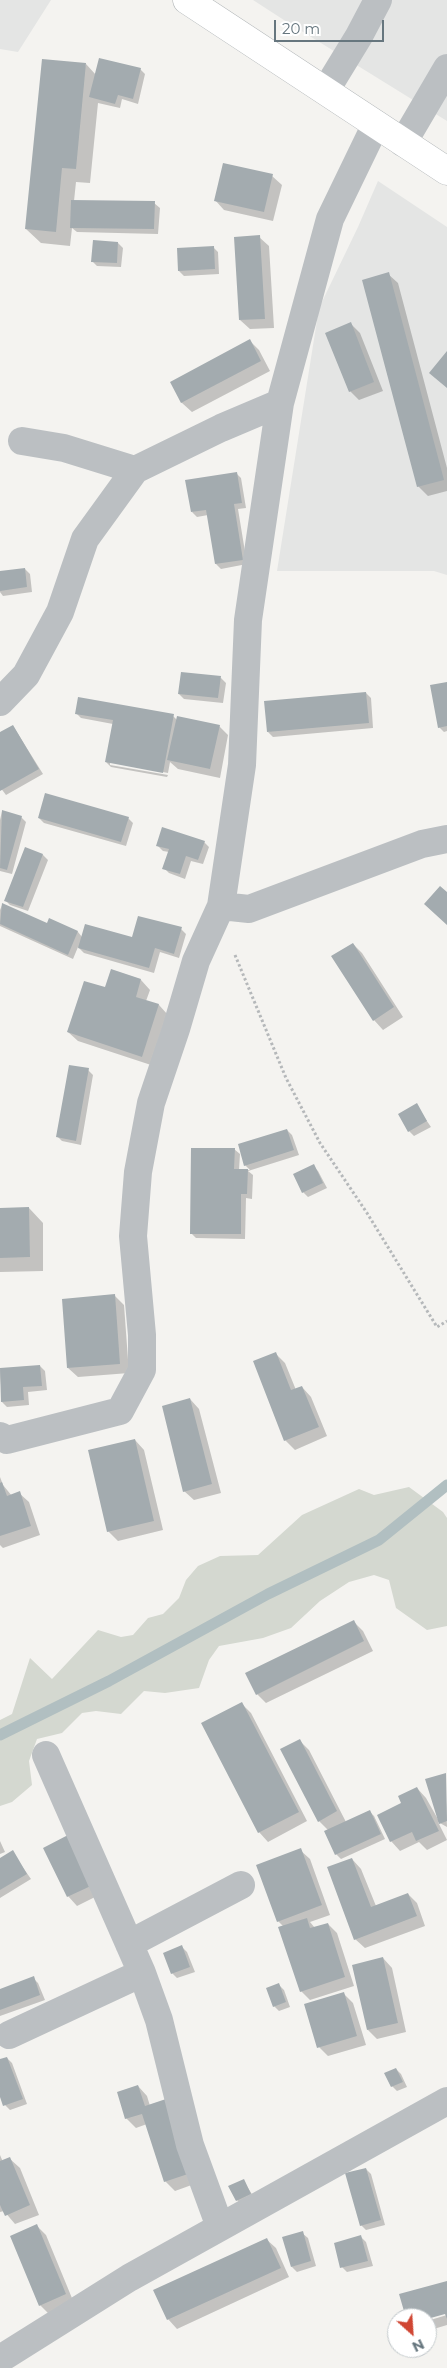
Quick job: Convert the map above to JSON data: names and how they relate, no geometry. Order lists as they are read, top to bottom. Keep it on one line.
{"scale_bar":"20 m","north":"bottom right"}
